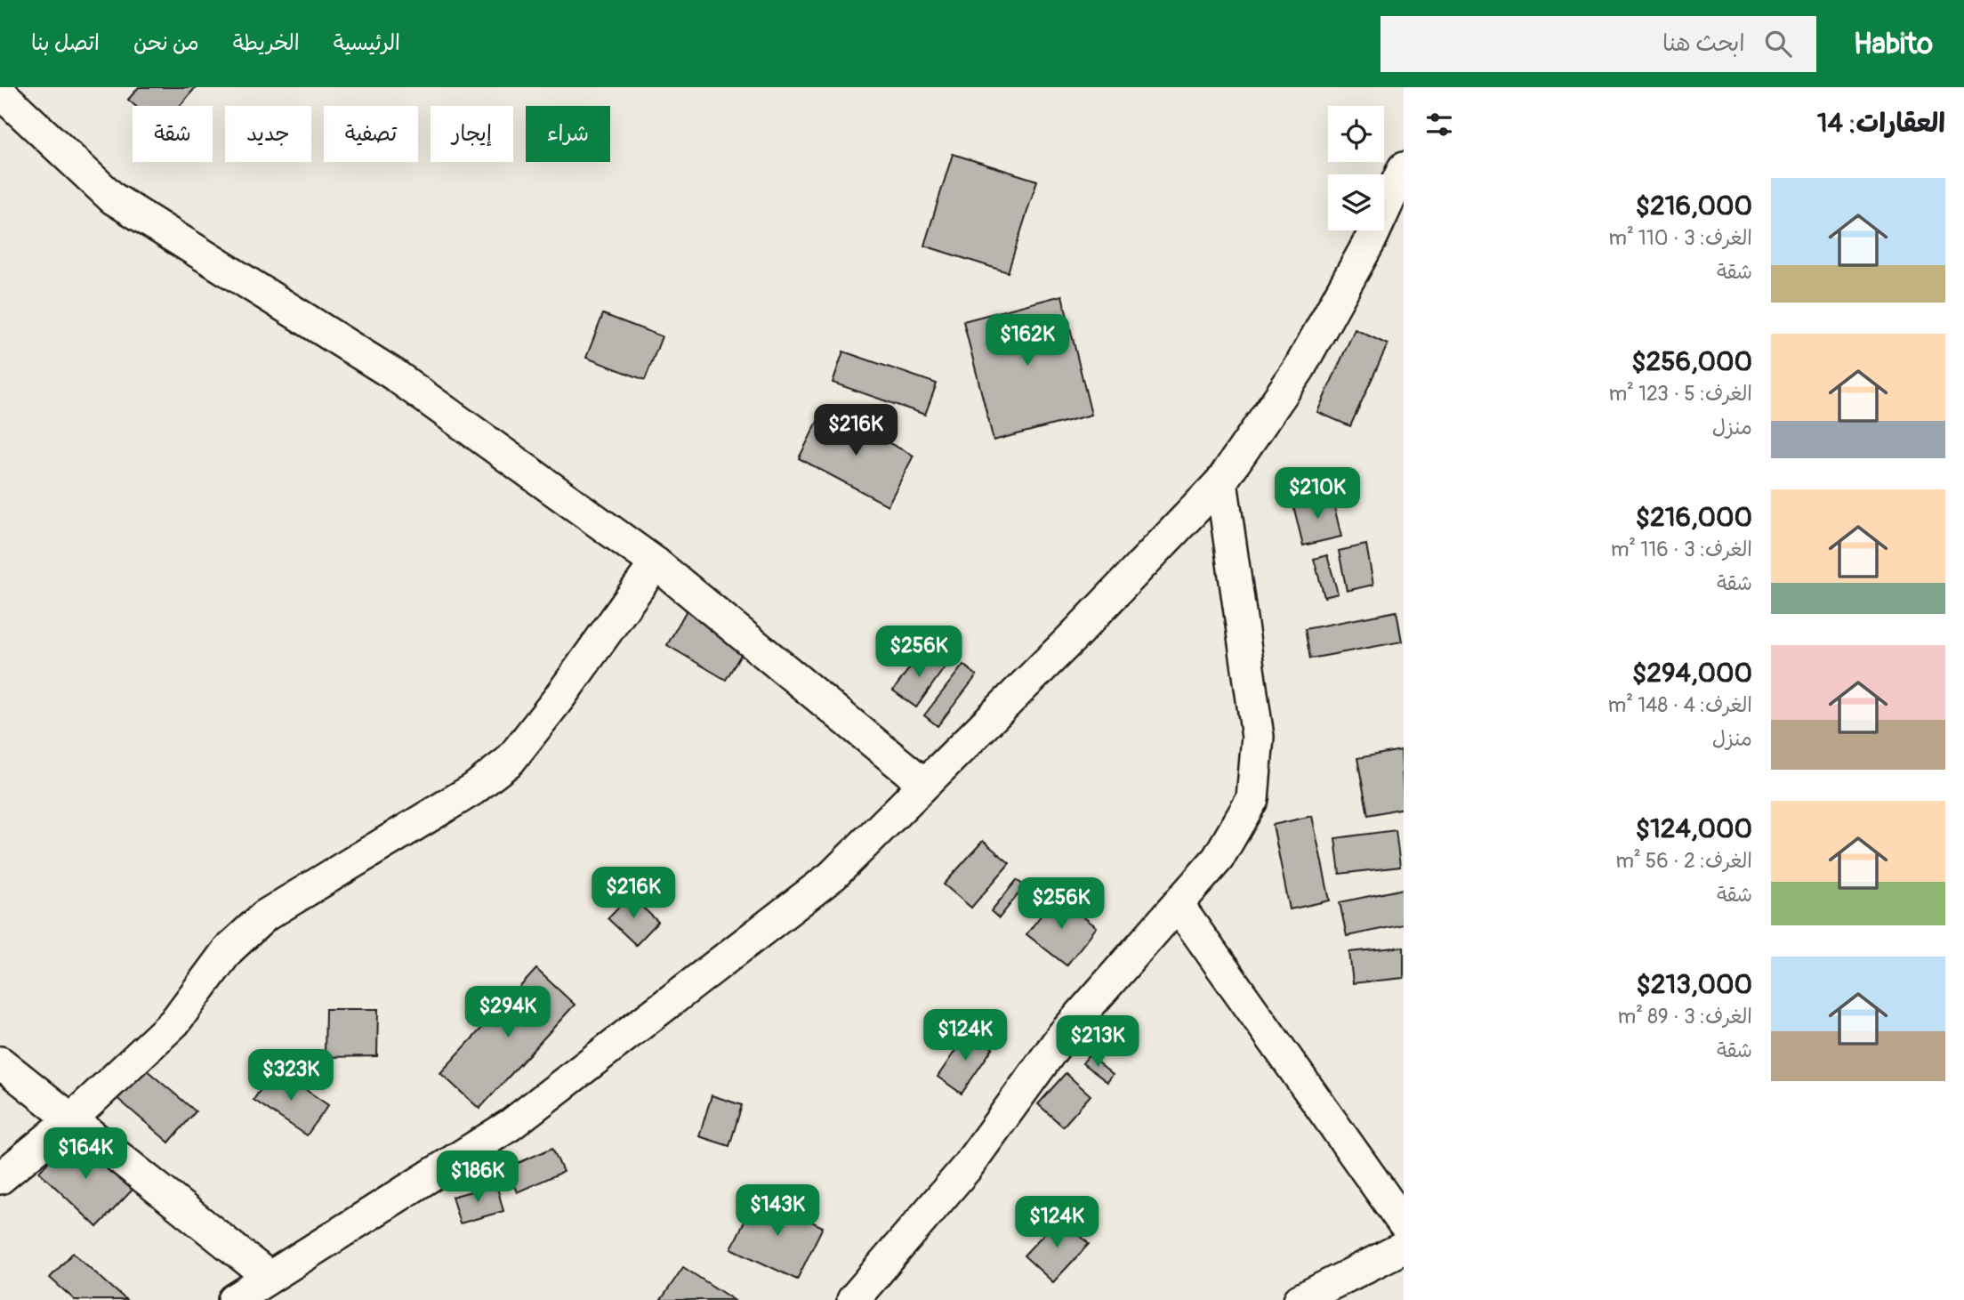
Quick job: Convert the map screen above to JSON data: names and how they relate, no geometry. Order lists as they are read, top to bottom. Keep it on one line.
{"page":{"header":"Habito","search":"ابحث هنا","nav":["الرئيسية","الخريطة","من نحن","اتصل بنا"],"heading":"العقارات: 14","chip":["شراء","إيجار","تصفية","جديد","شقة"],"list":[{"name":"$216,000","note":"الغرف: 3 · 110 m² · شقة"},{"name":"$256,000","note":"الغرف: 5 · 123 m² · منزل"},{"name":"$216,000","note":"الغرف: 3 · 116 m² · شقة"},{"name":"$294,000","note":"الغرف: 4 · 148 m² · منزل"},{"name":"$124,000","note":"الغرف: 2 · 56 m² · شقة"},{"name":"$213,000","note":"الغرف: 3 · 89 m² · شقة"}],"price":["$162K","$216K","$210K","$256K","$216K","$256K","$294K","$124K","$213K","$323K","$164K","$186K","$143K","$124K"]}}
